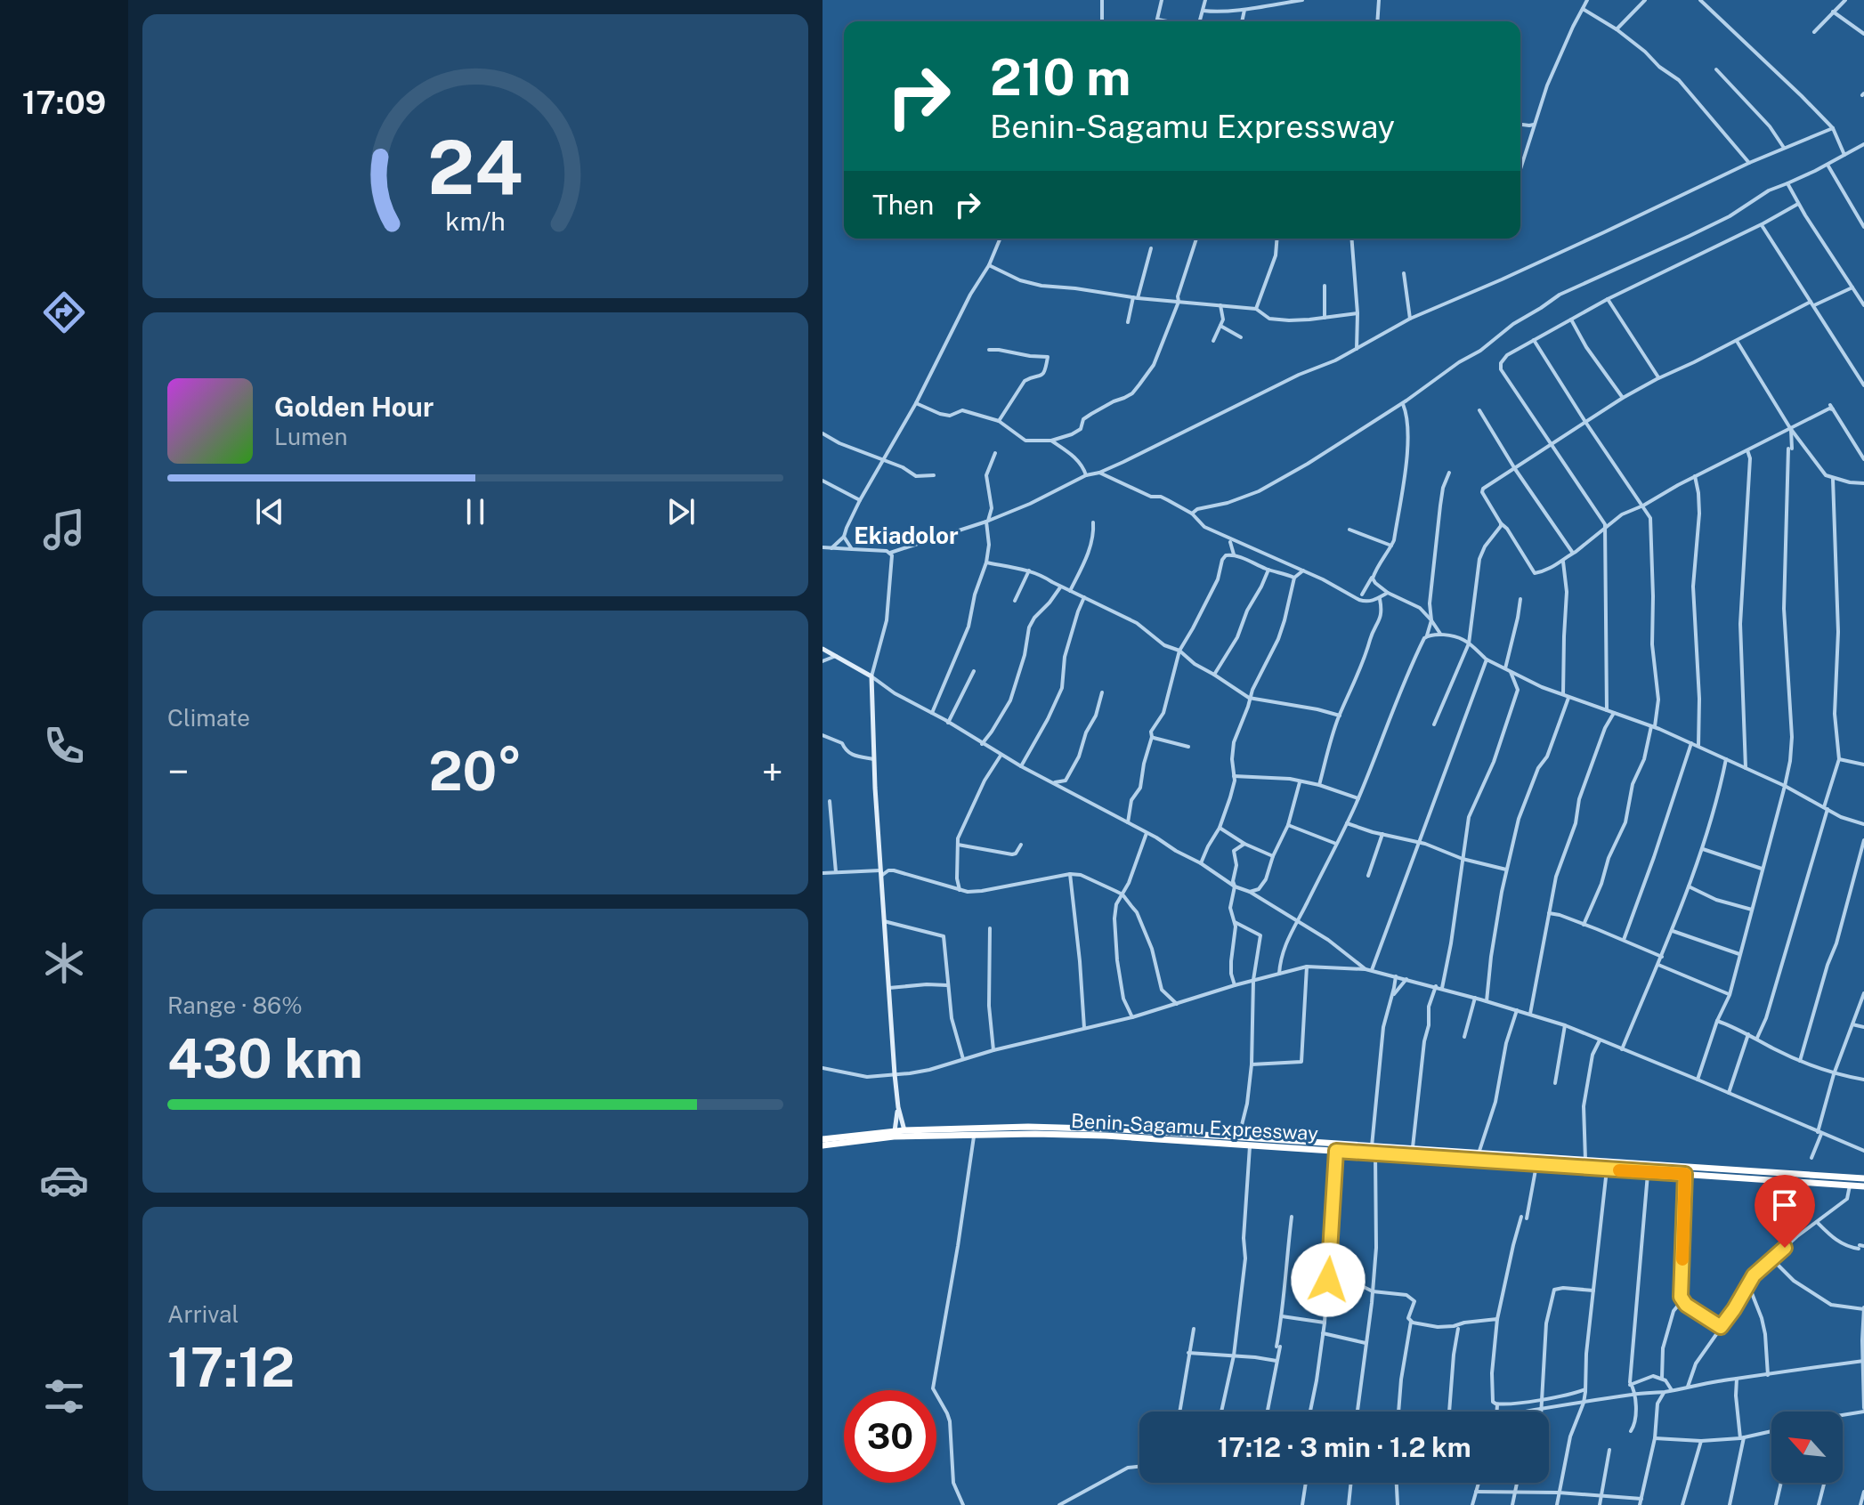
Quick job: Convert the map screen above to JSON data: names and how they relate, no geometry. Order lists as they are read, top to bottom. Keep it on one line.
{"streets":{"highway":["Benin-Sagamu Expressway"]},"districts":["Ekiadolor"],"north":"top left","page":{"tabs":"17:09","turn":["210 m","Benin-Sagamu Expressway"],"then":"Then","song":["Golden Hour","Lumen"],"tile":["Climate",["Range · 86%","430 km"],["Arrival","17:12"]],"heat":["−","20°","+"],"limit":"30","trip":"17:12 · 3 min · 1.2 km","gauge":["24","km/h"]}}
